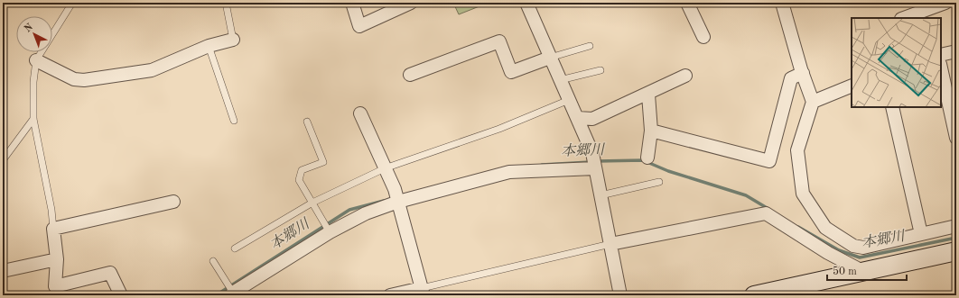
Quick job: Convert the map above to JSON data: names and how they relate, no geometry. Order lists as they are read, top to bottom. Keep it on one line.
{"water":["本郷川"],"scale_bar":"50 m","north":"top left"}
